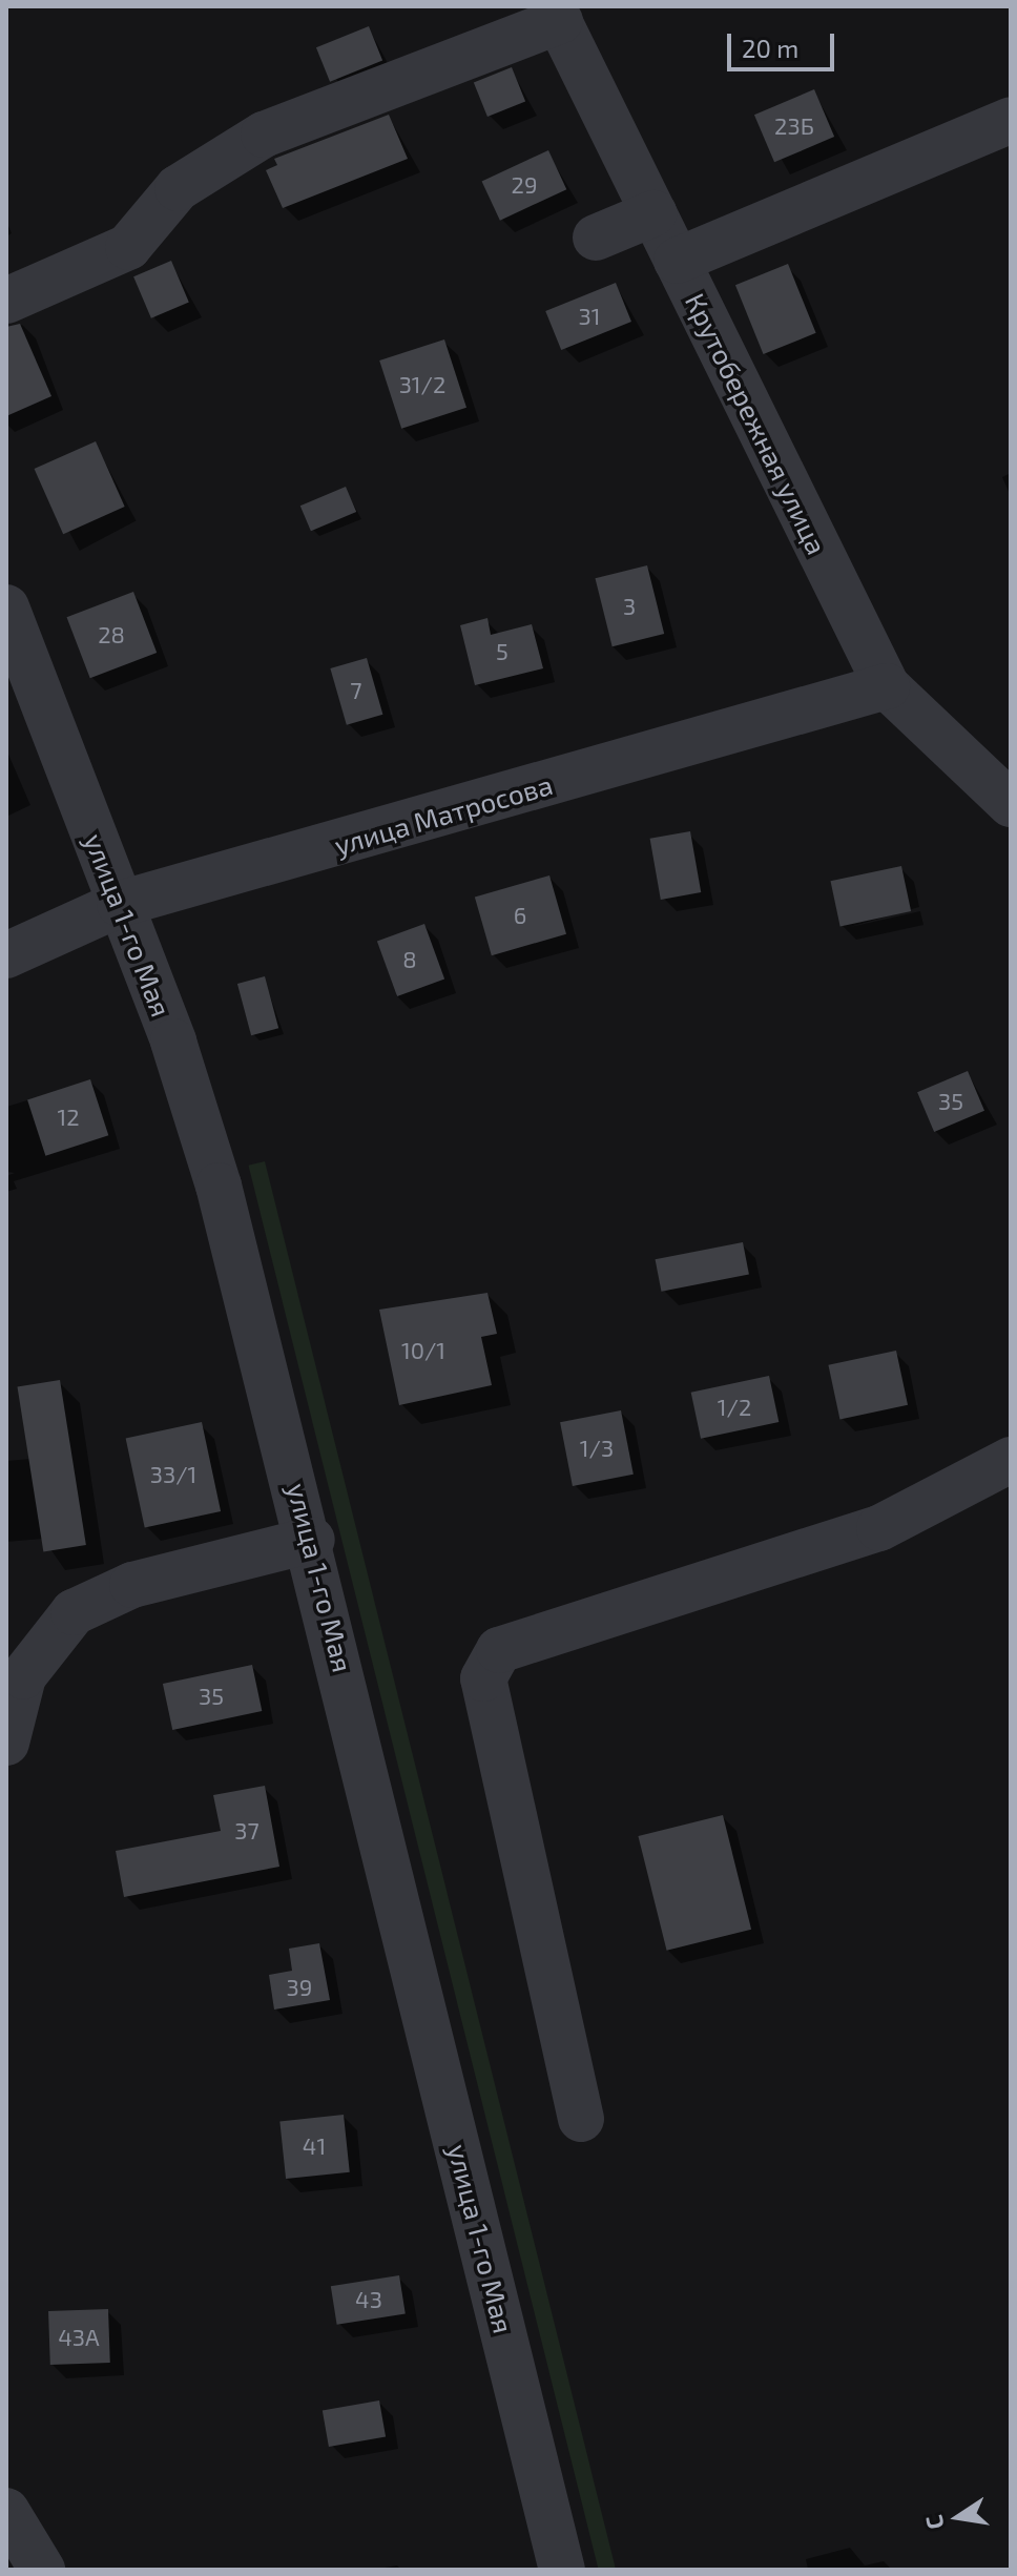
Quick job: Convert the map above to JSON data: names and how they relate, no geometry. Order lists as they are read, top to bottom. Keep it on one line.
{"streets":{"street":["Крутобережная улица","улица Матросова","улица 1-го Мая"]},"crossings":[["Крутобережная улица","улица Матросова"],["улица Матросова","улица 1-го Мая"]],"house_numbers":["23Б","29","31","31/2","3","28","5","7","6","8","35","12","10/1","1/2","1/3","33/1","35","37","39","41","43","43А"],"scale_bar":"20 m","north":"left"}
